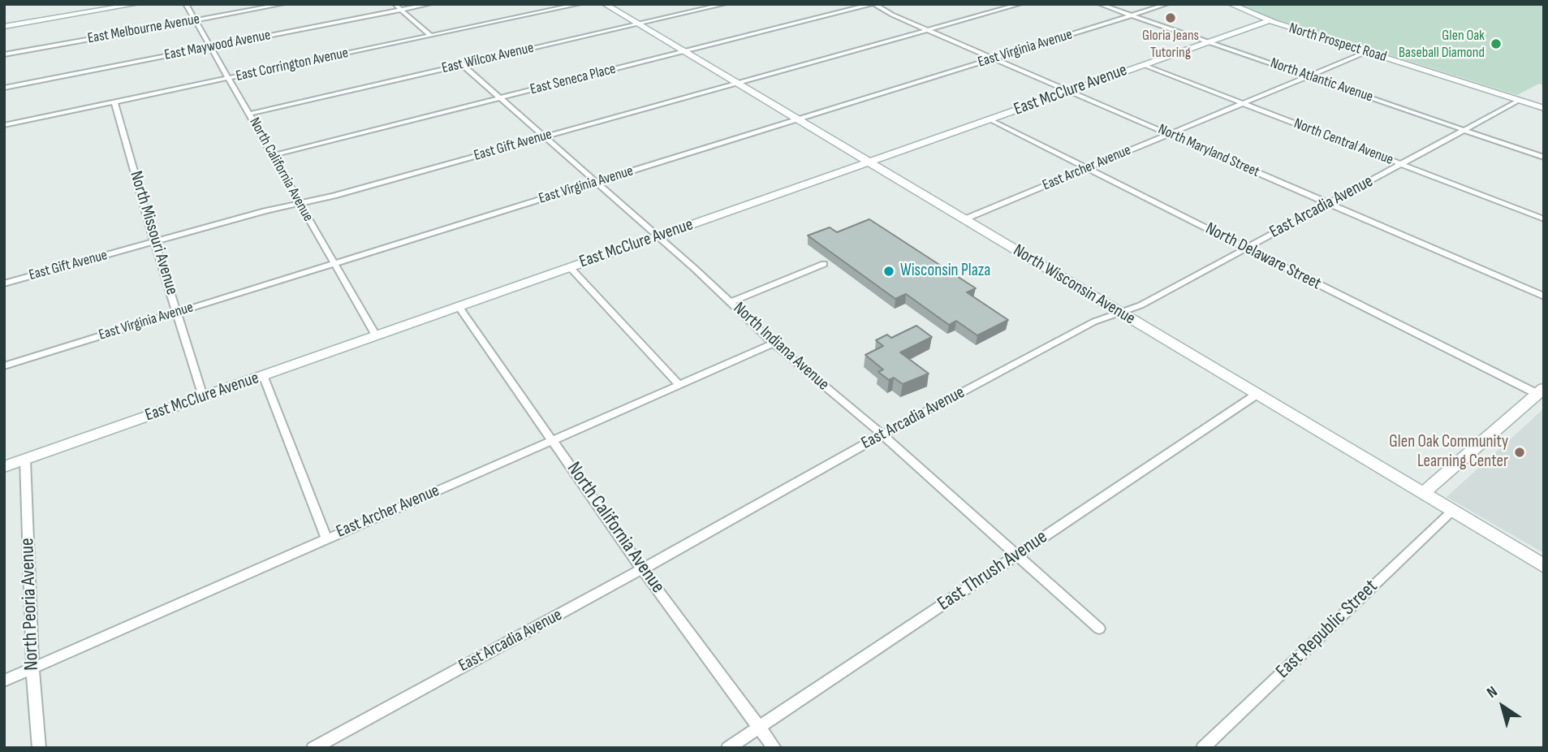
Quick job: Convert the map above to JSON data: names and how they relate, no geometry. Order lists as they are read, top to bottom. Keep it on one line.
{"streets":{"street":["East Melbourne Avenue","North Prospect Road","East Maywood Avenue","East Virginia Avenue","East Wilcox Avenue","East Corrington Avenue","East Seneca Place","North Atlantic Avenue","East McClure Avenue","North Central Avenue","East Gift Avenue","North Maryland Street","East Archer Avenue","North California Avenue","East Arcadia Avenue","North Missouri Avenue","North Delaware Street","North Wisconsin Avenue","North Indiana Avenue","East Thrush Avenue","North Peoria Avenue","East Republic Street"]},"crossings":[["East Melbourne Avenue","North California Avenue"],["North Prospect Road","East McClure Avenue"],["North Prospect Road","East Archer Avenue"],["North Prospect Road","East Arcadia Avenue"],["East Maywood Avenue","North California Avenue"],["East Virginia Avenue","North Atlantic Avenue"],["East Virginia Avenue","North Maryland Street"],["East Virginia Avenue","North California Avenue"],["East Virginia Avenue","North Missouri Avenue"],["East Virginia Avenue","North Wisconsin Avenue"],["East Virginia Avenue","North Indiana Avenue"],["East Wilcox Avenue","North California Avenue"],["East Wilcox Avenue","North Wisconsin Avenue"],["East Wilcox Avenue","North Indiana Avenue"],["East Corrington Avenue","North California Avenue"],["East Corrington Avenue","North Missouri Avenue"],["East Seneca Place","North Maryland Street"],["East Seneca Place","North California Avenue"],["East Seneca Place","North Wisconsin Avenue"],["East Seneca Place","North Indiana Avenue"],["North Atlantic Avenue","East McClure Avenue"],["North Atlantic Avenue","East Archer Avenue"],["North Atlantic Avenue","East Arcadia Avenue"],["East McClure Avenue","North Central Avenue"],["East McClure Avenue","North Maryland Street"],["East McClure Avenue","North California Avenue"],["East McClure Avenue","North Missouri Avenue"],["East McClure Avenue","North Delaware Street"],["East McClure Avenue","North Wisconsin Avenue"],["East McClure Avenue","North Indiana Avenue"],["East McClure Avenue","North Peoria Avenue"],["North Central Avenue","East Archer Avenue"],["North Central Avenue","East Arcadia Avenue"],["East Gift Avenue","North Maryland Street"],["East Gift Avenue","North California Avenue"],["East Gift Avenue","North Missouri Avenue"],["East Gift Avenue","North Wisconsin Avenue"],["East Gift Avenue","North Indiana Avenue"],["North Maryland Street","East Archer Avenue"],["North Maryland Street","East Arcadia Avenue"],["East Archer Avenue","North California Avenue"],["East Archer Avenue","North Delaware Street"],["East Archer Avenue","North Wisconsin Avenue"],["East Archer Avenue","North Indiana Avenue"],["East Archer Avenue","North Peoria Avenue"],["North California Avenue","East Arcadia Avenue"],["North California Avenue","East Thrush Avenue"],["East Arcadia Avenue","North Delaware Street"],["East Arcadia Avenue","North Wisconsin Avenue"],["East Arcadia Avenue","North Indiana Avenue"],["North Wisconsin Avenue","East Thrush Avenue"],["North Wisconsin Avenue","East Republic Street"],["North Indiana Avenue","East Thrush Avenue"]],"places":["Gloria Jeans Tutoring","Glen Oak Baseball Diamond","Wisconsin Plaza","Glen Oak Community Learning Center"],"north":"top left"}
